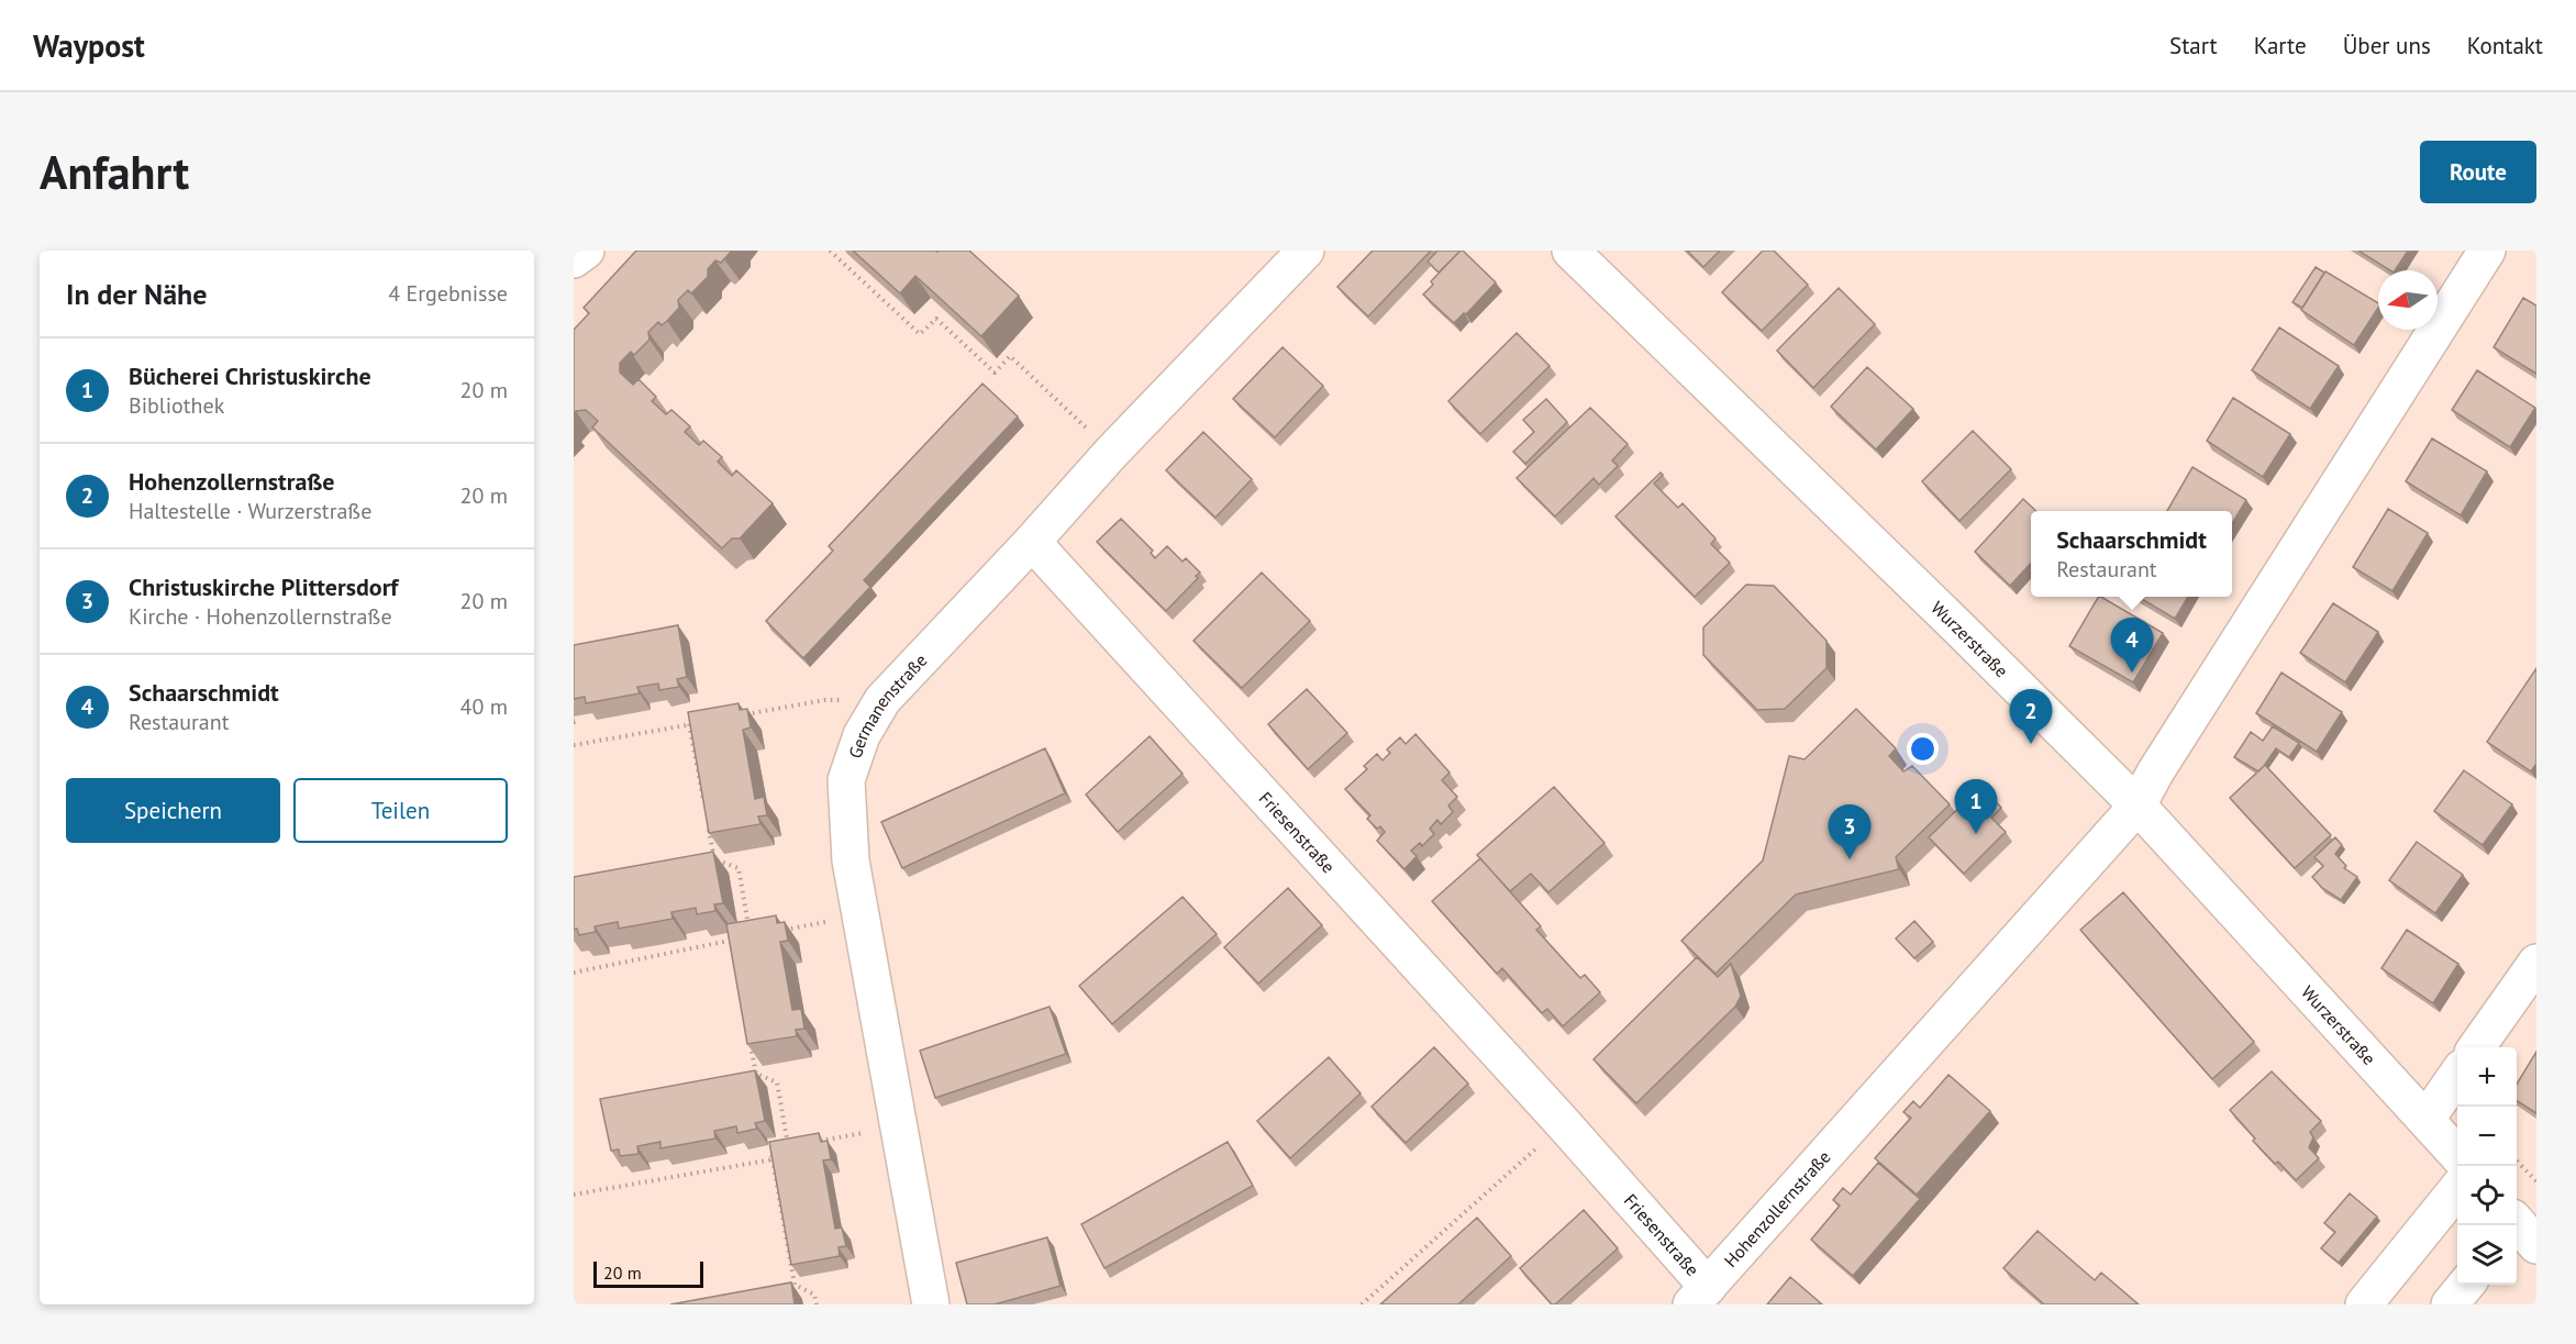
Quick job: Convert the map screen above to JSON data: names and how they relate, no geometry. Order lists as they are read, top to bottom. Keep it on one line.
{"streets":{"street":["Wurzerstraße","Germanenstraße","Friesenstraße","Hohenzollernstraße"]},"crossings":[["Wurzerstraße","Hohenzollernstraße"],["Germanenstraße","Friesenstraße"],["Friesenstraße","Hohenzollernstraße"]],"scale_bar":"20 m","north":"left","page":{"header":"Waypost","nav":["Start","Karte","Über uns","Kontakt"],"buttons":["Route",["Speichern","Teilen"]],"title":"Anfahrt","heading":["In der Nähe","4 Ergebnisse"],"list":[{"mark":"1","name":"Bücherei Christuskirche","note":"Bibliothek","value":"20 m"},{"mark":"2","name":"Hohenzollernstraße","note":"Haltestelle · Wurzerstraße","value":"20 m"},{"mark":"3","name":"Christuskirche Plittersdorf","note":"Kirche · Hohenzollernstraße","value":"20 m"},{"mark":"4","name":"Schaarschmidt","note":"Restaurant","value":"40 m"}],"popup":["Schaarschmidt","Restaurant"],"pins":["4","2","1","3"],"map_buttons":["+","−"],"scale":"20 m"}}
